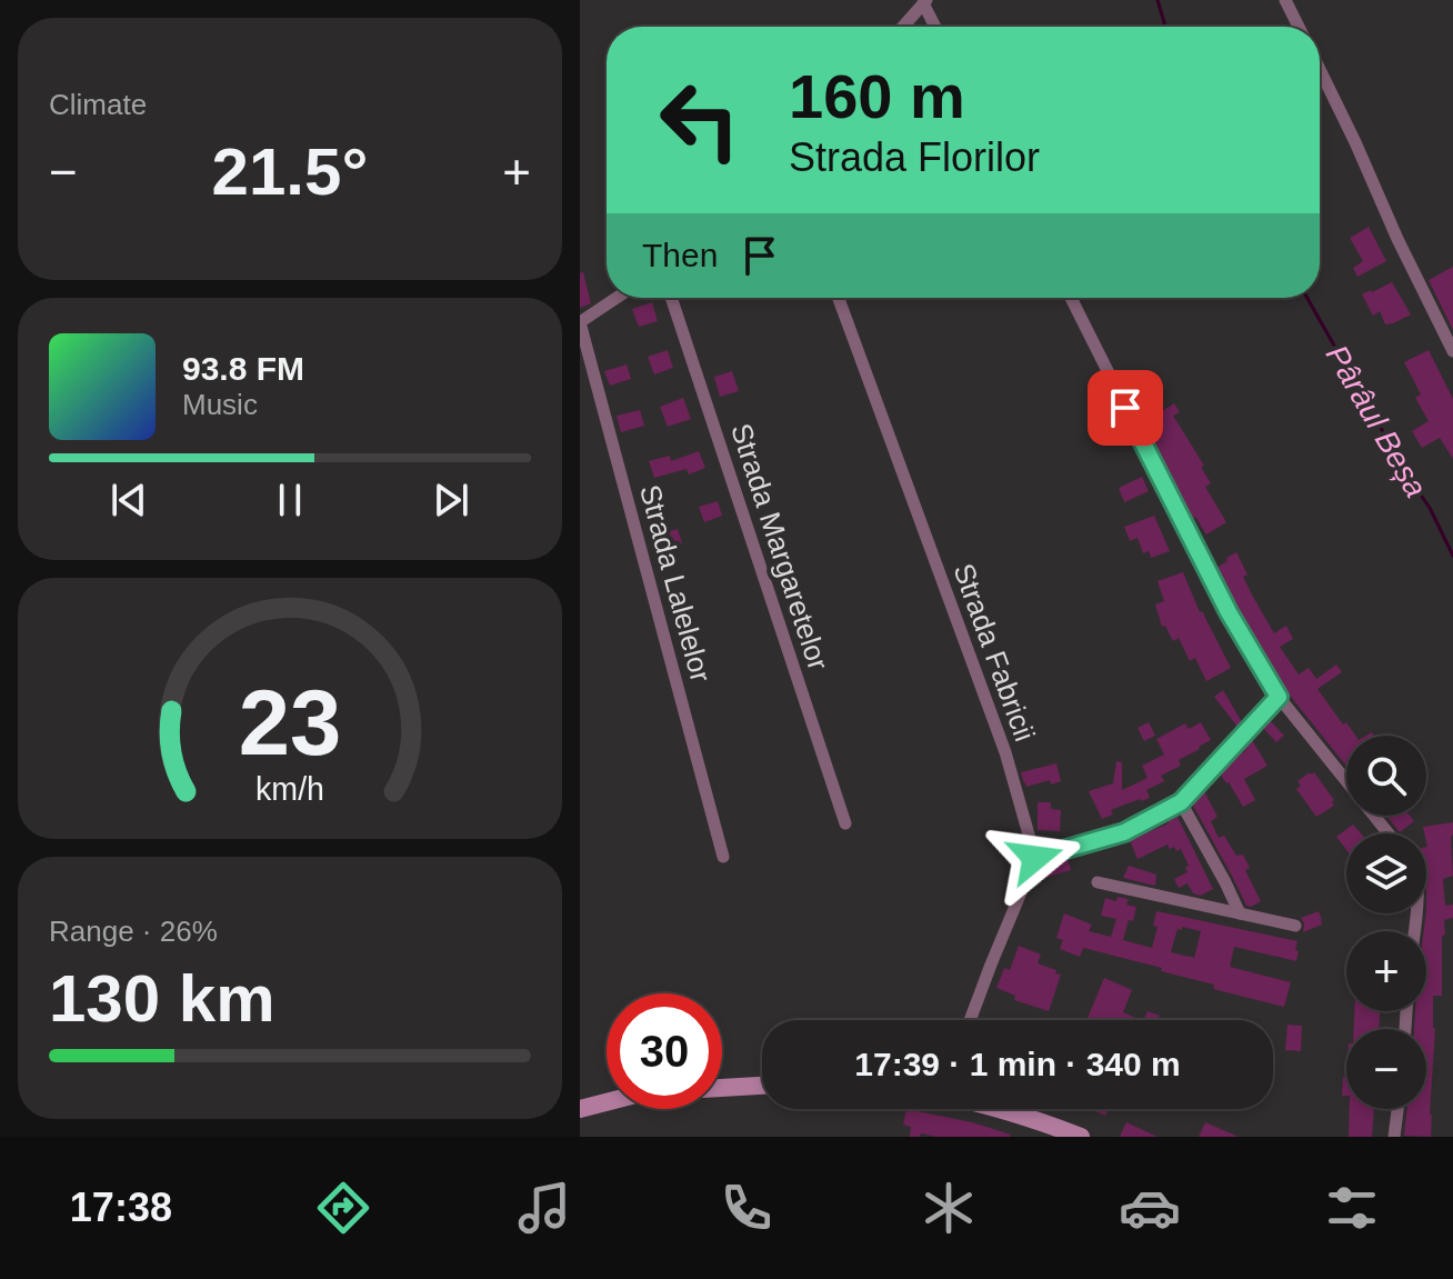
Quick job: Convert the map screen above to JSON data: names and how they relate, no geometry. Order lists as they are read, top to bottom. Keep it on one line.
{"streets":{"street":["Strada Margaretelor","Strada Lalelelor","Strada Fabricii"]},"water":["Pârâul Beșa"],"page":{"tile":["Climate",["Range · 26%","130 km"]],"turn":["160 m","Strada Florilor"],"heat":["−","21.5°","+"],"then":"Then","song":["93.8 FM","Music"],"map_buttons":["+","−"],"limit":"30","trip":"17:39 · 1 min · 340 m","tabs":"17:38","gauge":["23","km/h"]}}
